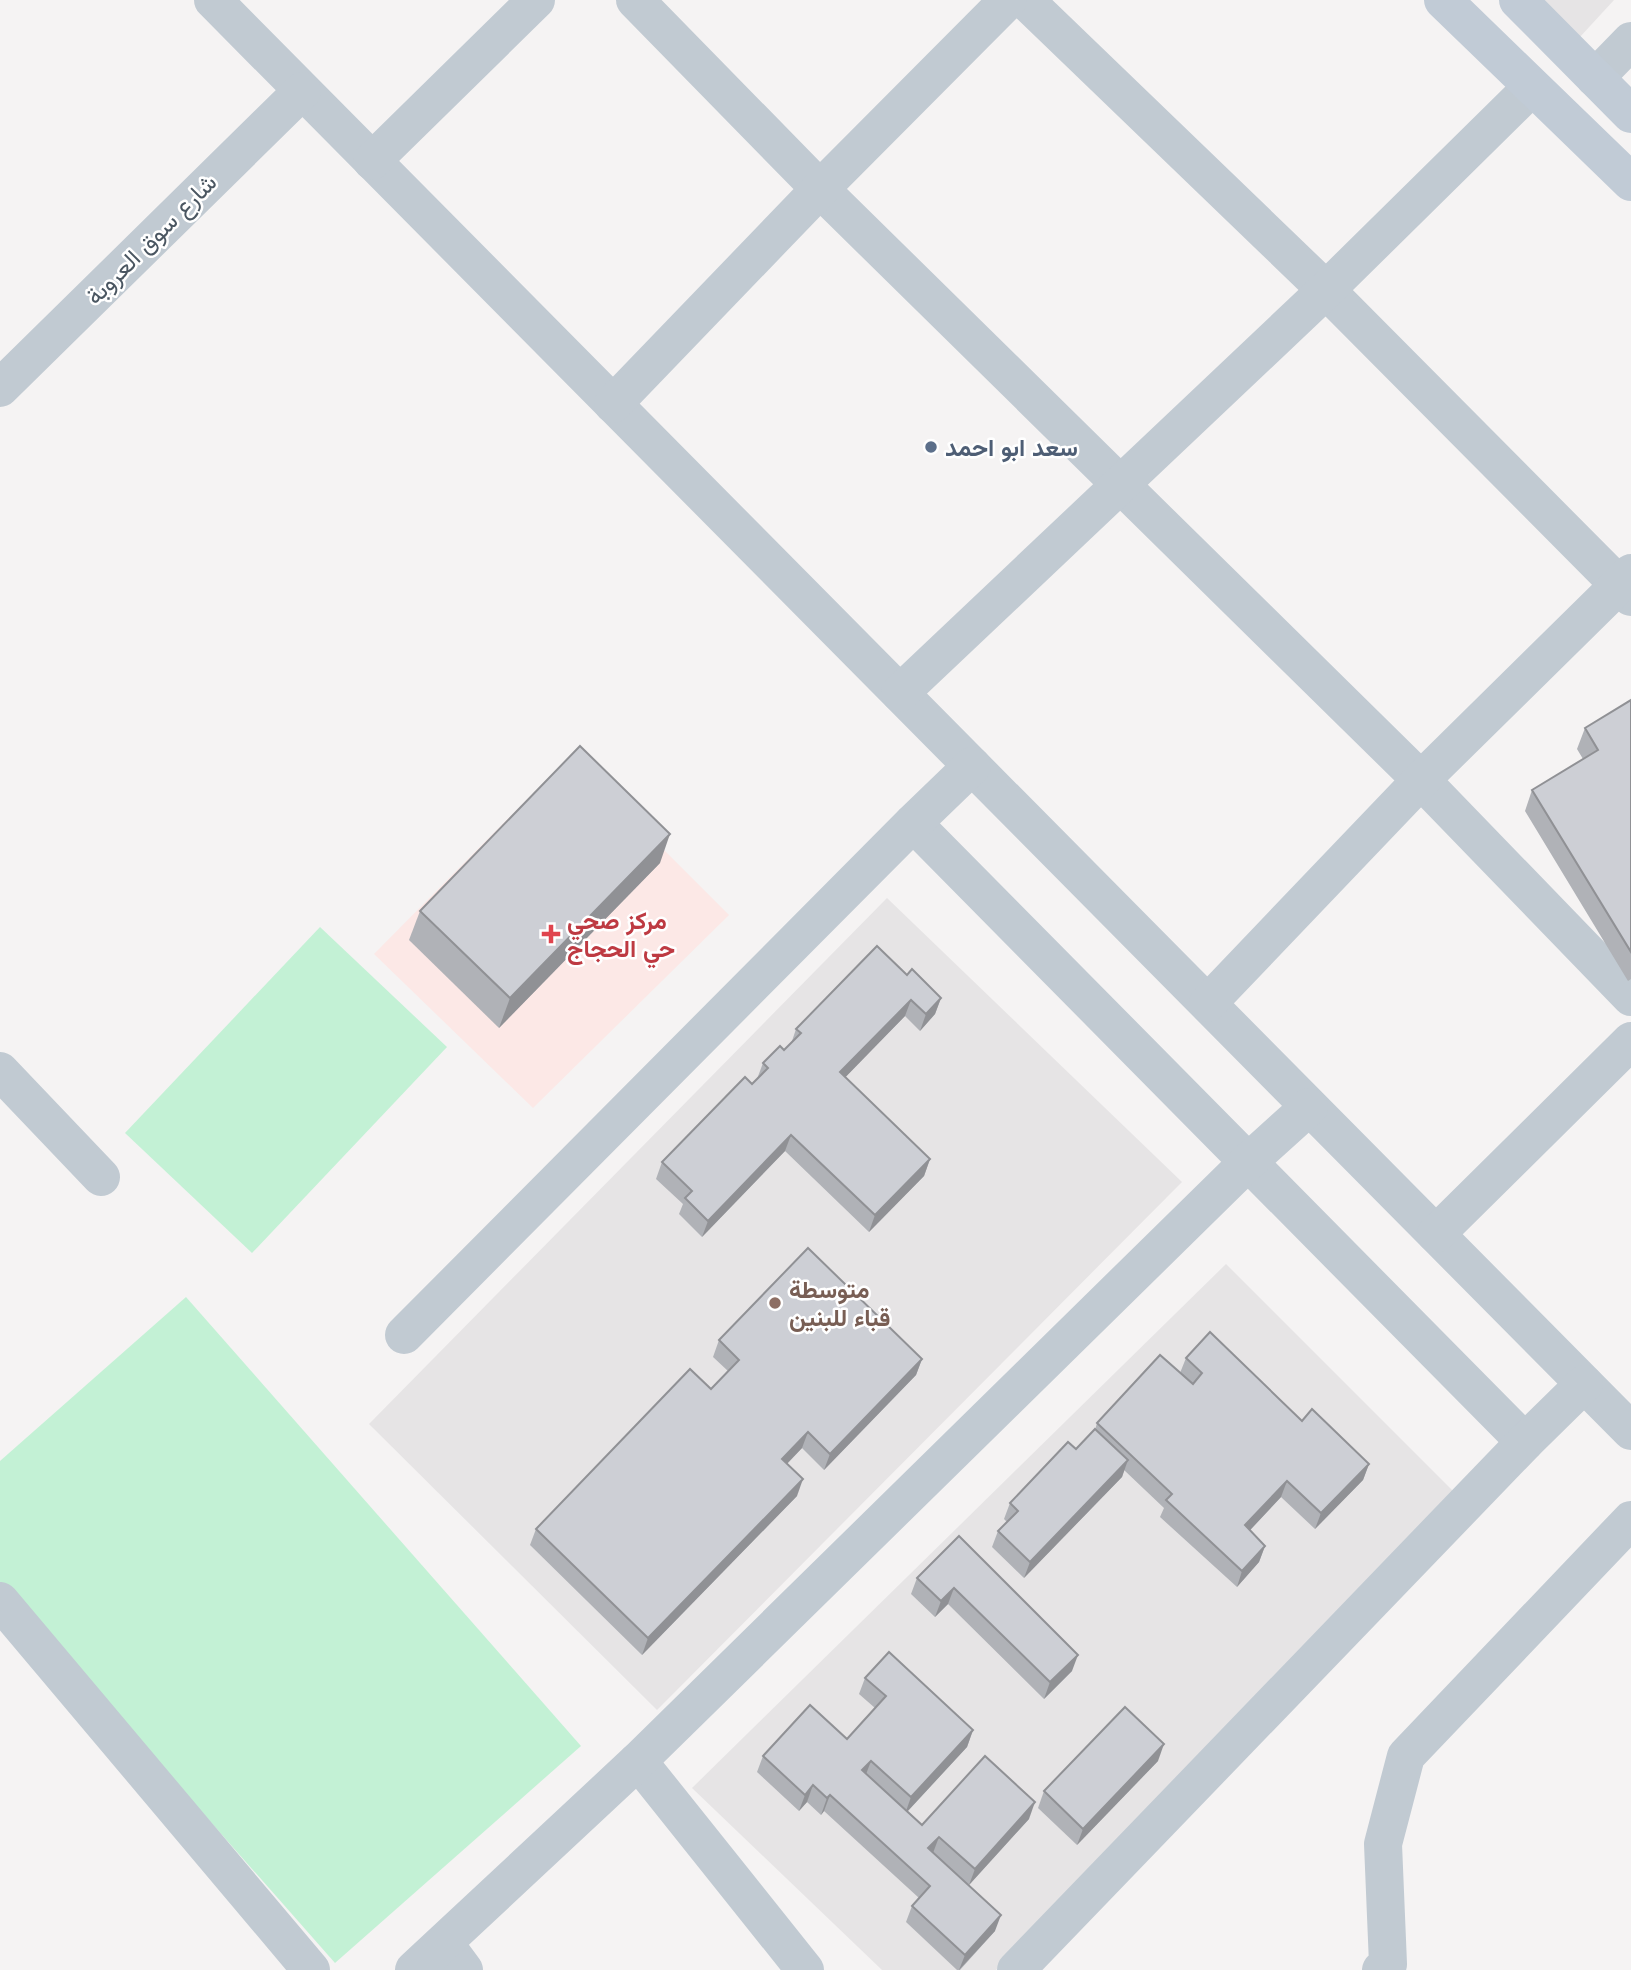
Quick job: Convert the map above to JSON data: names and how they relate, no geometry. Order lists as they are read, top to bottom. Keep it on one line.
{"streets":{"street":["شارع سوق العروبة"]},"places":{"other":["سعد ابو احمد","متوسطة قباء للبنين"],"health":["مركز صحي حي الحجاج"]}}
